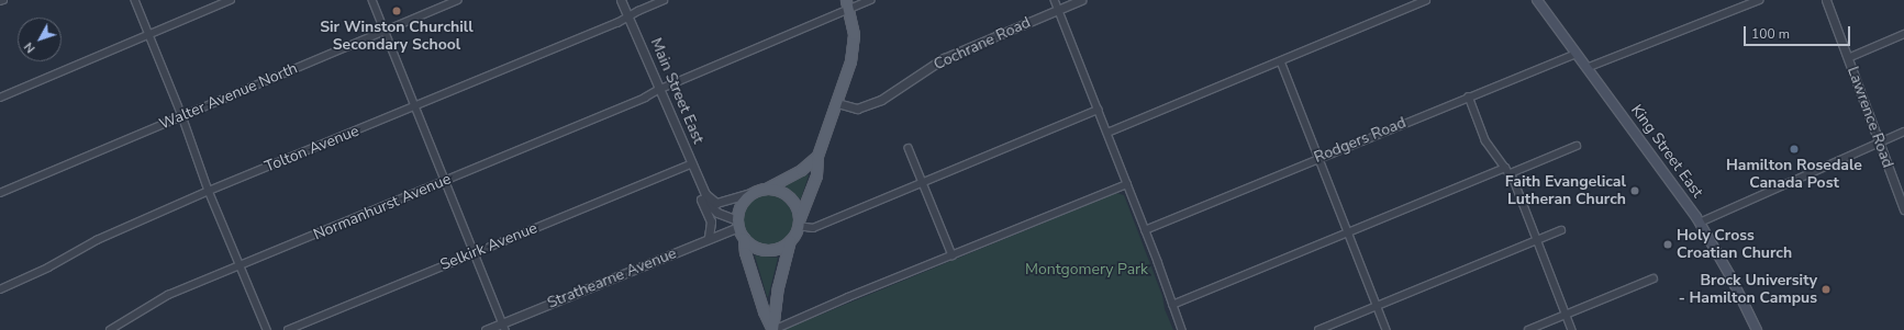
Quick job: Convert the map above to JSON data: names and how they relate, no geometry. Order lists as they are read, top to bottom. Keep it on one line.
{"streets":{"main road":["King Street East"],"street":["Cochrane Road","Main Street East","Walter Avenue North","Lawrence Road","Rodgers Road","Tolton Avenue","Normanhurst Avenue","Selkirk Avenue","Strathearne Avenue"]},"crossings":[["Main Street East","Tolton Avenue"],["Main Street East","Normanhurst Avenue"],["Main Street East","Selkirk Avenue"],["Main Street East","Strathearne Avenue"],["Rodgers Road","King Street East"]],"parks":["Montgomery Park"],"places":["Sir Winston Churchill Secondary School","Hamilton Rosedale Canada Post","Faith Evangelical Lutheran Church","Holy Cross Croatian Church","Brock University - Hamilton Campus"],"scale_bar":"100 m","north":"bottom left"}
